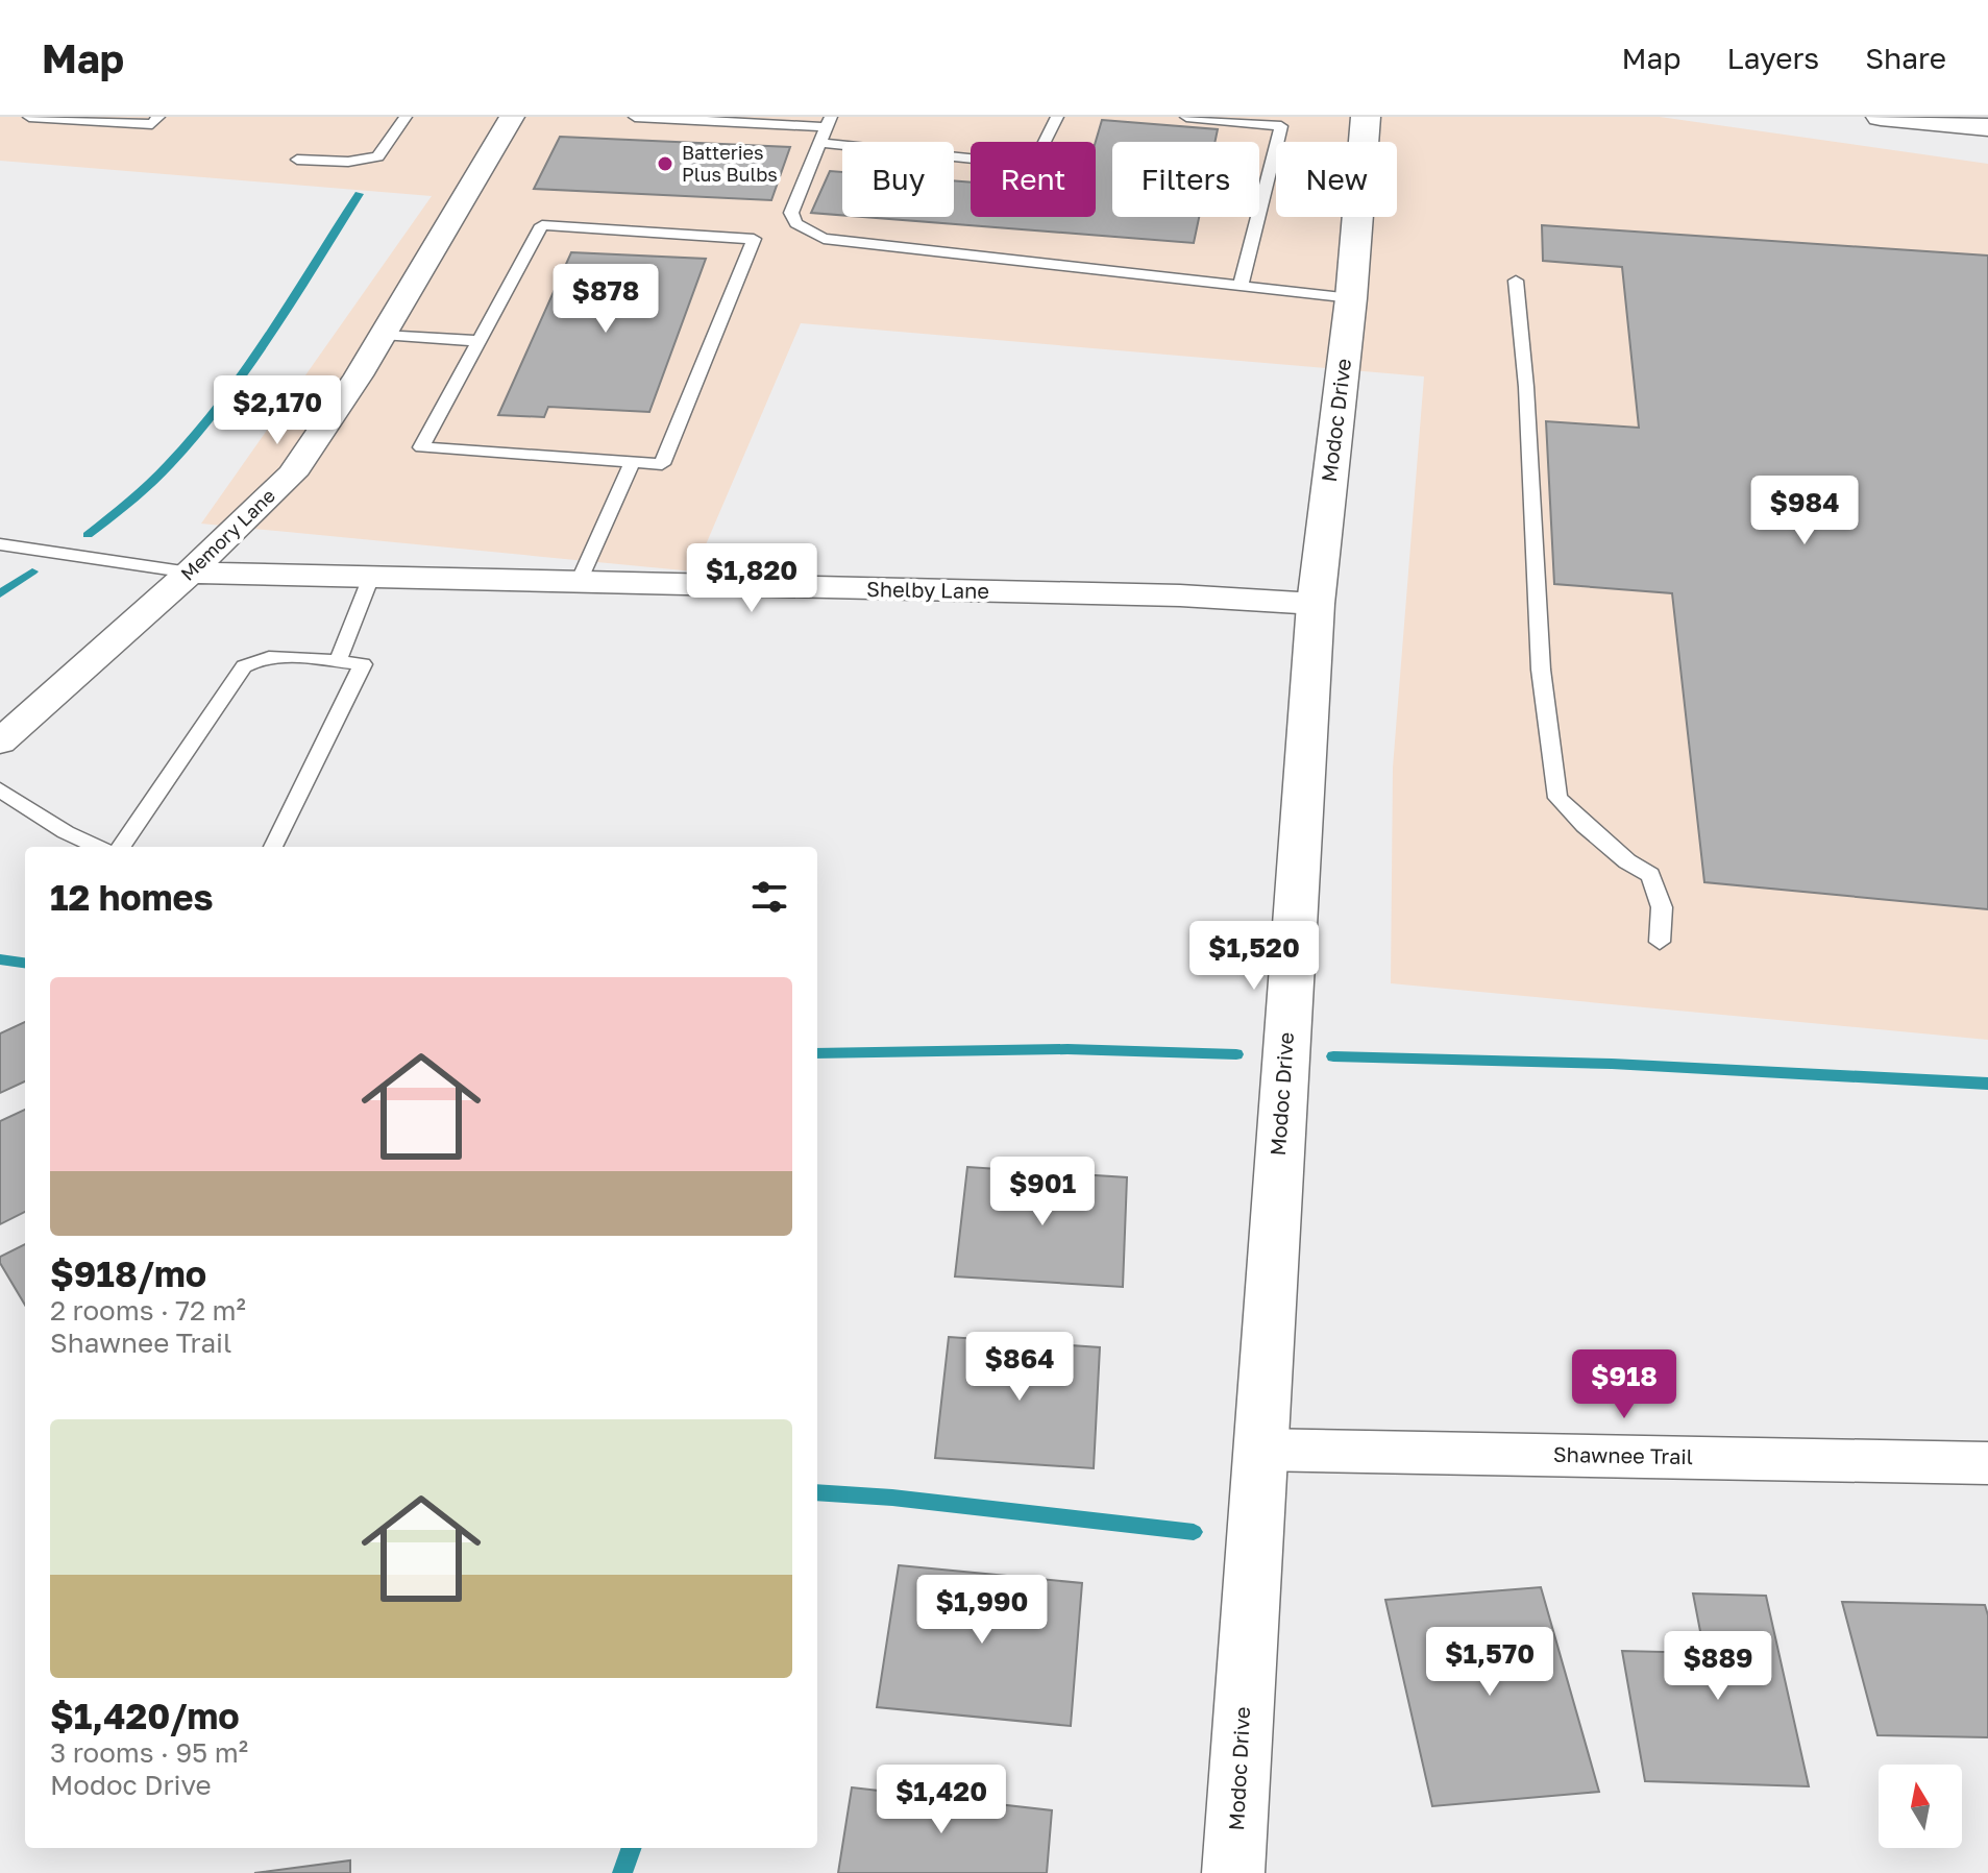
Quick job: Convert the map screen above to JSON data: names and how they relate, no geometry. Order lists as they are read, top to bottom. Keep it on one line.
{"streets":{"street":["Modoc Drive","Memory Lane","Shelby Lane","Shawnee Trail"]},"crossings":[["Modoc Drive","Shelby Lane"],["Modoc Drive","Shawnee Trail"],["Memory Lane","Shelby Lane"]],"places":["Batteries Plus Bulbs"],"north":"top","page":{"header":"Map","nav":["Map","Layers","Share"],"chip":["Buy","Rent","Filters","New"],"price":["$878","$2,170","$984","$1,820","$1,520","$901","$864","$918","$1,990","$1,570","$889","$1,420"],"heading":"12 homes","list":[{"name":"$918/mo","note":"2 rooms · 72 m² · Shawnee Trail"},{"name":"$1,420/mo","note":"3 rooms · 95 m² · Modoc Drive"}]}}
